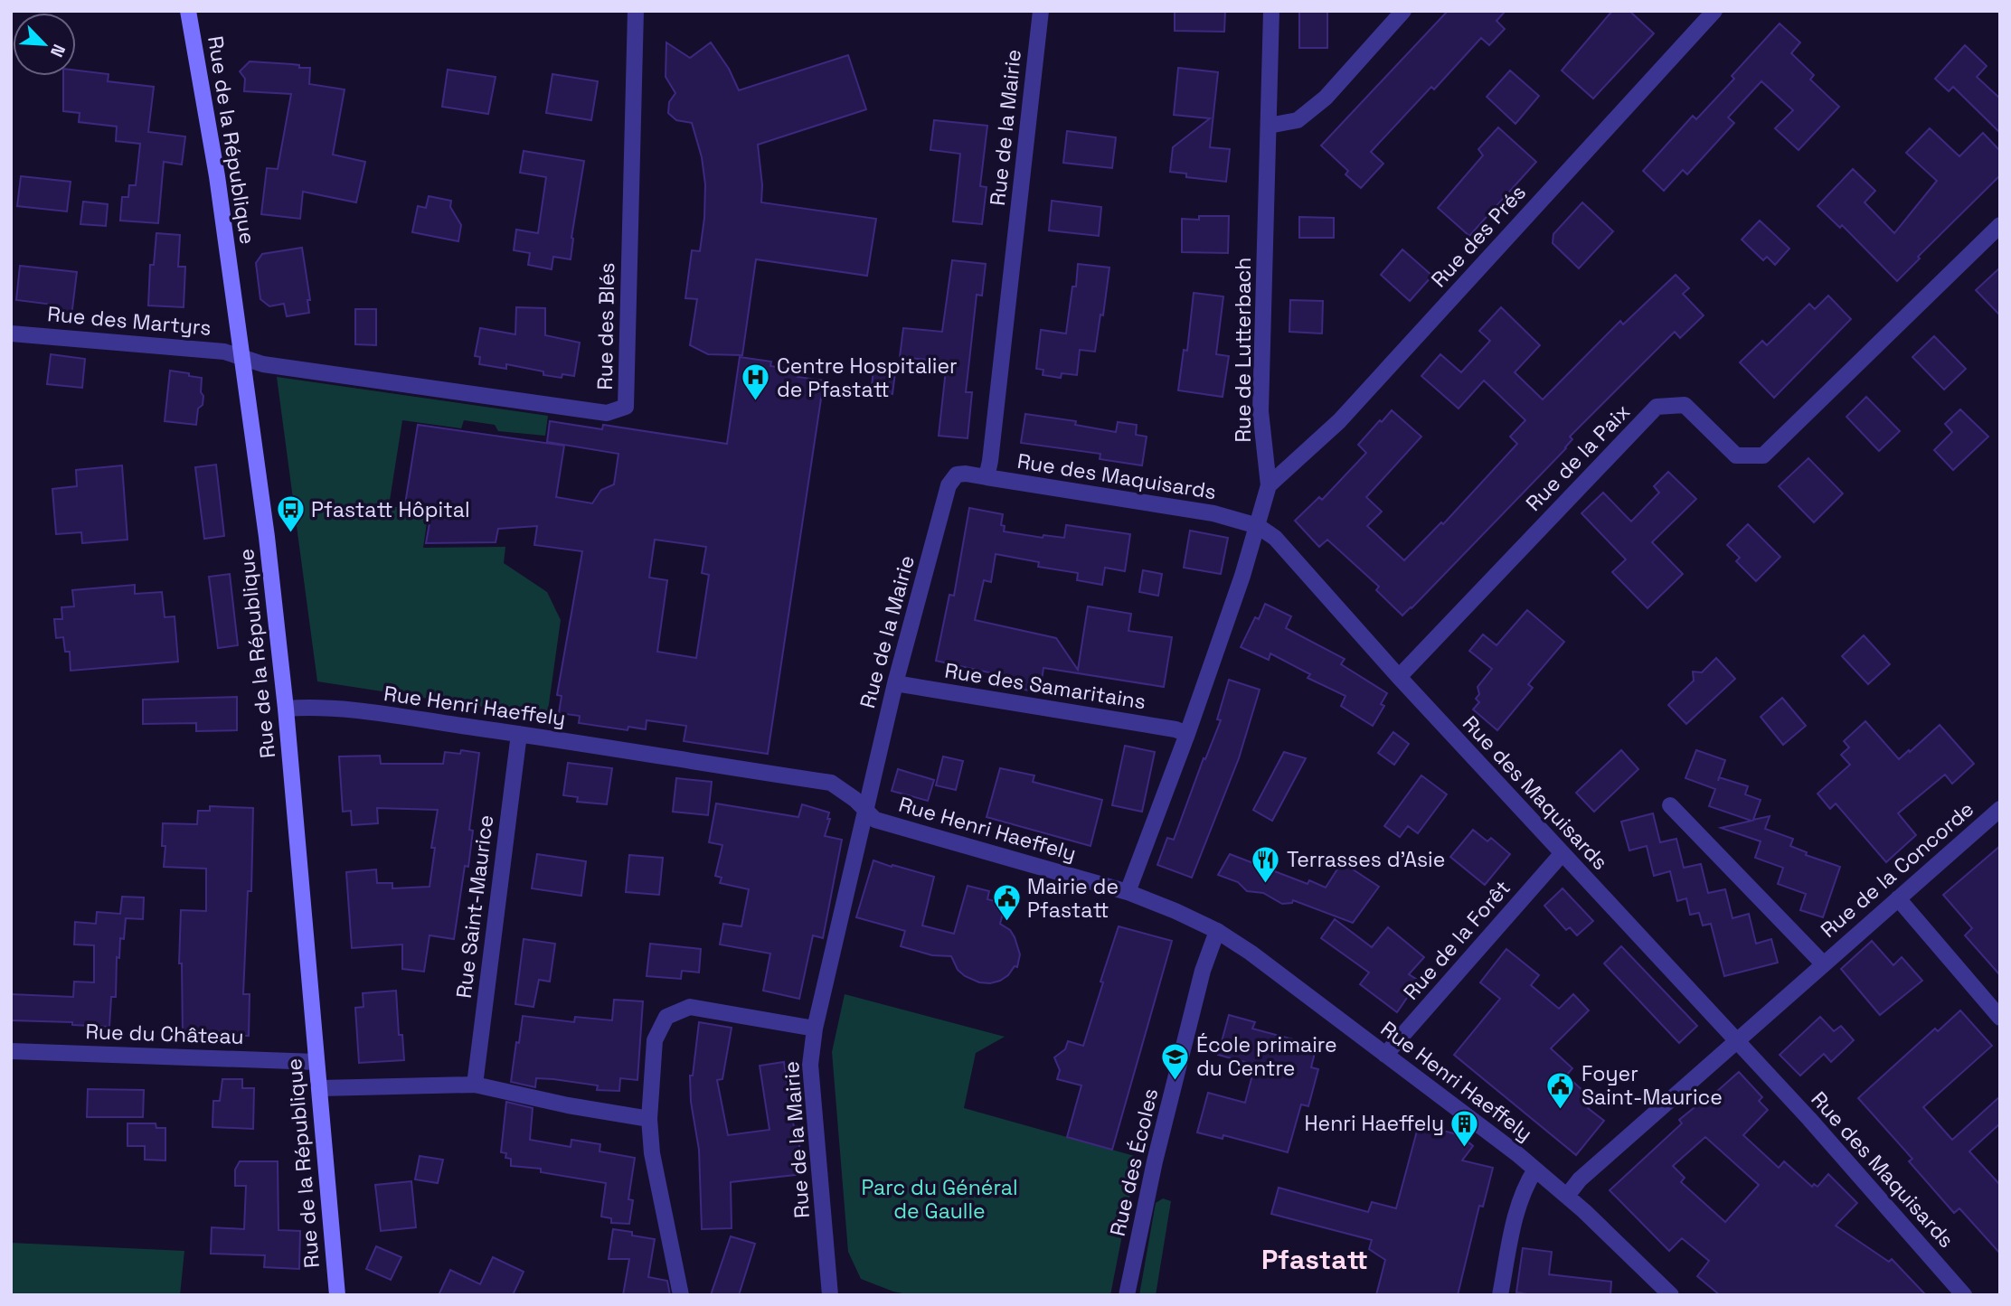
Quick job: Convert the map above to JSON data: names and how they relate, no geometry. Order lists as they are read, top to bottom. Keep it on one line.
{"streets":{"main road":["Rue de la République"],"street":["Rue de la Mairie","Rue des Prés","Rue des Martyrs","Rue des Blés","Rue de Lutterbach","Rue de la Paix","Rue des Maquisards","Rue des Samaritains","Rue Henri Haeffely","Rue de la Concorde","Rue Saint-Maurice","Rue de la Forêt","Rue du Château","Rue des Écoles"]},"crossings":[["Rue de la Mairie","Rue des Maquisards"],["Rue de la Mairie","Rue des Samaritains"],["Rue de la Mairie","Rue Henri Haeffely"],["Rue de la République","Rue des Martyrs"],["Rue de la République","Rue des Blés"],["Rue de la République","Rue Henri Haeffely"],["Rue de la République","Rue du Château"],["Rue des Prés","Rue de Lutterbach"],["Rue des Martyrs","Rue des Blés"],["Rue de Lutterbach","Rue des Maquisards"],["Rue de Lutterbach","Rue des Samaritains"],["Rue de Lutterbach","Rue Henri Haeffely"],["Rue de la Paix","Rue des Maquisards"],["Rue des Maquisards","Rue de la Concorde"],["Rue des Maquisards","Rue de la Forêt"],["Rue Henri Haeffely","Rue de la Concorde"],["Rue Henri Haeffely","Rue Saint-Maurice"],["Rue Henri Haeffely","Rue de la Forêt"],["Rue Henri Haeffely","Rue des Écoles"]],"districts":["Pfastatt"],"parks":["Parc du Général de Gaulle"],"places":{"hospital":["Centre Hospitalier de Pfastatt"],"bus stop":["Pfastatt Hôpital"],"restaurant":["Terrasses d'Asie"],"public building":["Mairie de Pfastatt","Foyer Saint-Maurice"],"school or university":["École primaire du Centre"],"building":["Henri Haeffely"]},"north":"bottom right"}
